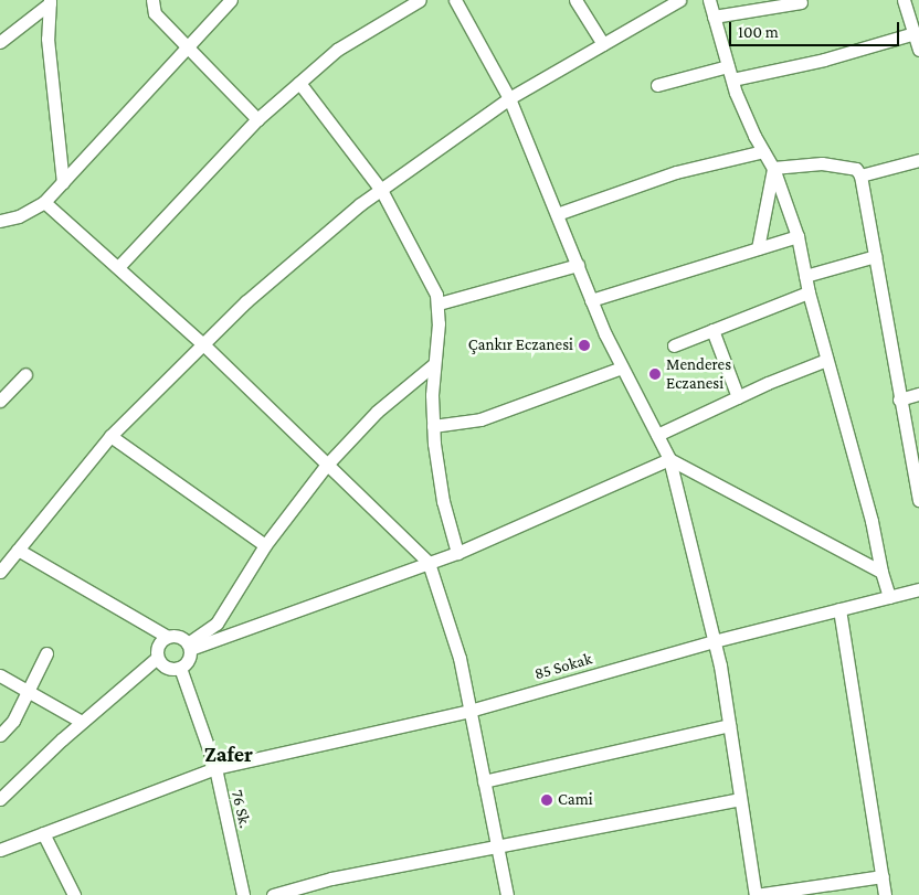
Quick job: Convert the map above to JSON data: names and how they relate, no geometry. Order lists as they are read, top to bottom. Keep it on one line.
{"streets":{"street":["85 Sokak","76 Sk."]},"crossings":[["85 Sokak","76 Sk."]],"districts":["Zafer"],"places":["Çankır Eczanesi","Menderes Eczanesi","Cami"],"scale_bar":"100 m"}
